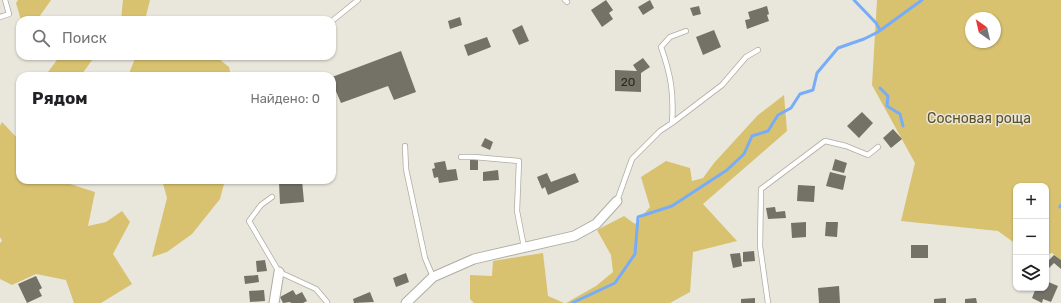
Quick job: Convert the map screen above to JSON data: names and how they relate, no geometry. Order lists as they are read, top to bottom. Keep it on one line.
{"parks":["Сосновая роща"],"house_numbers":["20"],"north":"top left","page":{"search":"Поиск","heading":["Рядом","Найдено: 0"],"map_buttons":["+","−"]}}
